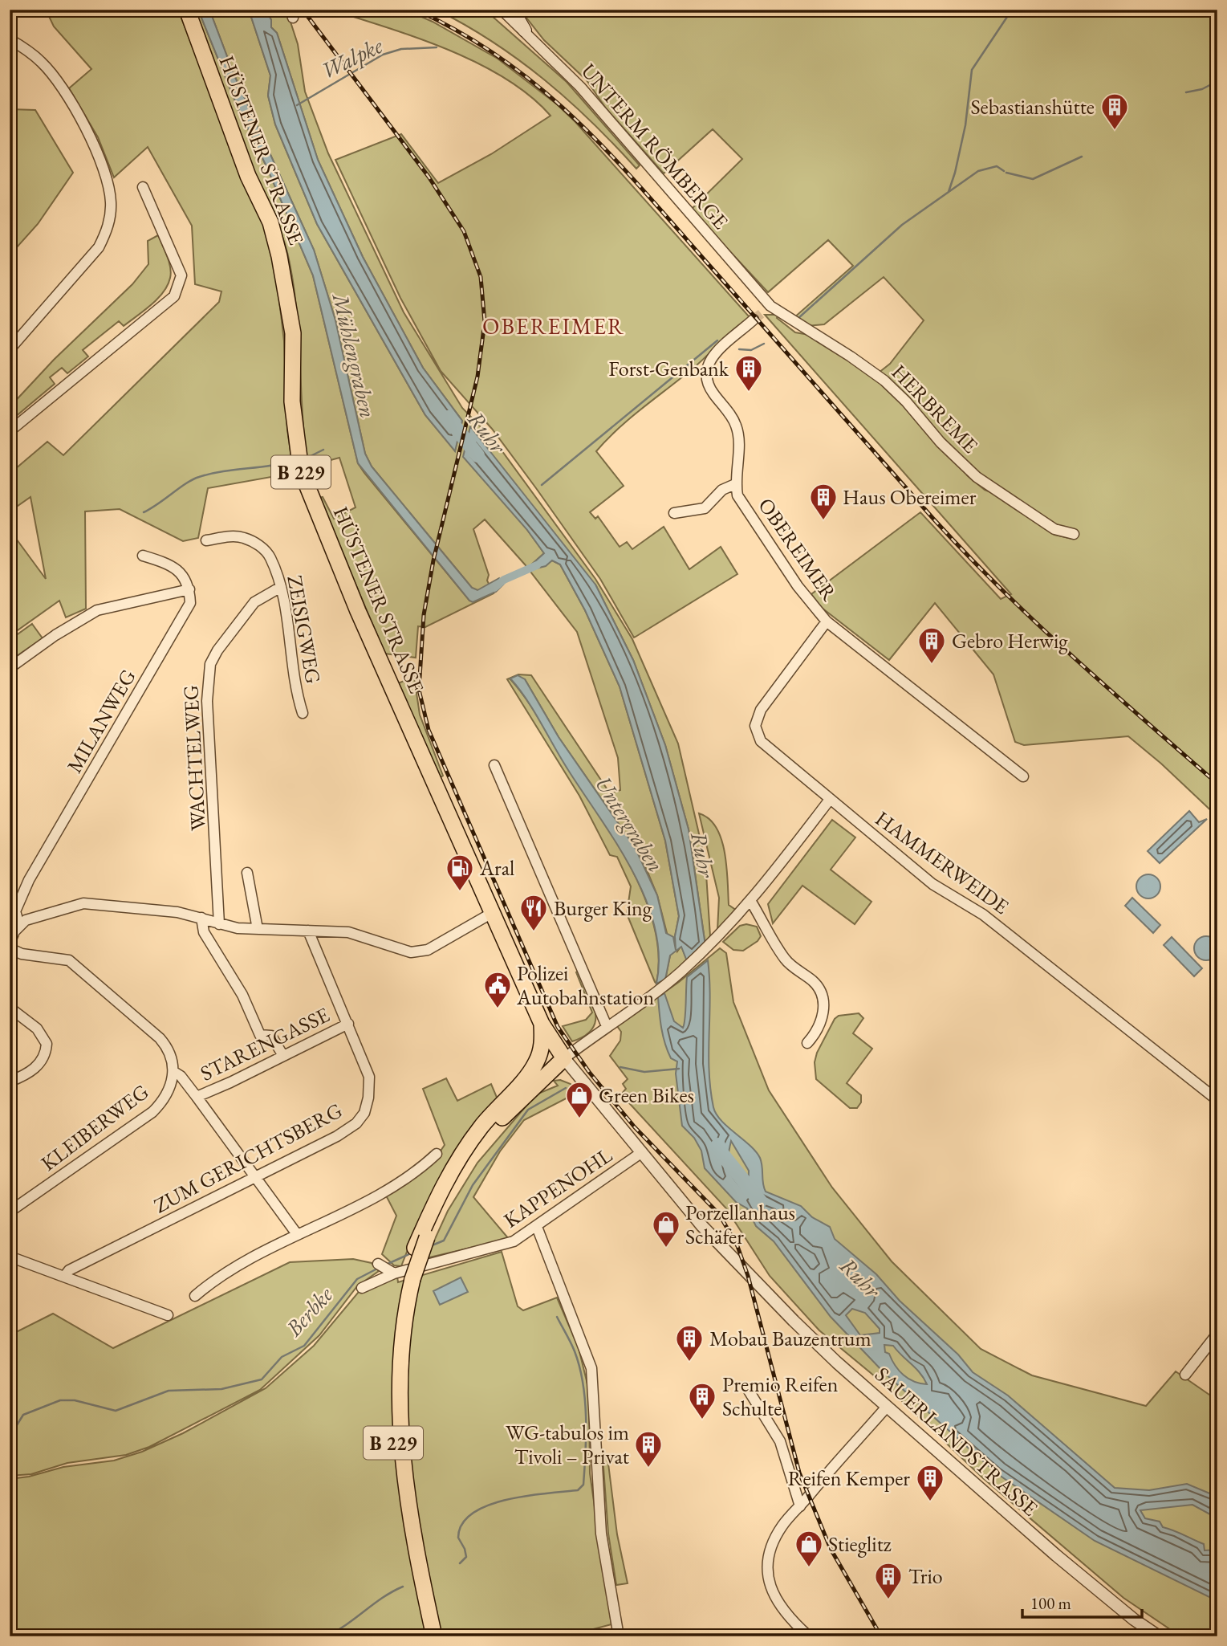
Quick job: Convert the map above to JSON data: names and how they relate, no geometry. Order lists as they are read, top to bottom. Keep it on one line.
{"streets":{"main road":["HÜSTENER STRASSE","B 229"],"street":["UNTERM RÖMBERGE","HERBREME","OBEREIMER","ZEISIGWEG","MILANWEG","WACHTELWEG","HAMMERWEIDE","STARENGASSE","KLEIBERWEG","ZUM GERICHTSBERG","KAPPENOHL","SAUERLANDSTRASSE"]},"crossings":[["UNTERM RÖMBERGE","HERBREME"],["HÜSTENER STRASSE","B 229"],["HÜSTENER STRASSE","SAUERLANDSTRASSE"],["B 229","KAPPENOHL"],["B 229","SAUERLANDSTRASSE"],["OBEREIMER","HAMMERWEIDE"],["ZEISIGWEG","WACHTELWEG"],["STARENGASSE","ZUM GERICHTSBERG"],["KAPPENOHL","SAUERLANDSTRASSE"]],"districts":["OBEREIMER"],"water":["Walpke","Mühlengraben","Ruhr","Untergraben","Berbke"],"places":{"building":["Sebastianshütte","Forst-Genbank","Haus Obereimer","Gebro Herwig","Mobau Bauzentrum","Premio Reifen Schulte","WG-tabulos im Tivoli – Privat","Reifen Kemper","Trio"],"fuel station":["Aral"],"restaurant":["Burger King"],"public building":["Polizei Autobahnstation"],"shop":["Green Bikes","Porzellanhaus Schäfer","Stieglitz"]},"scale_bar":"100 m"}
